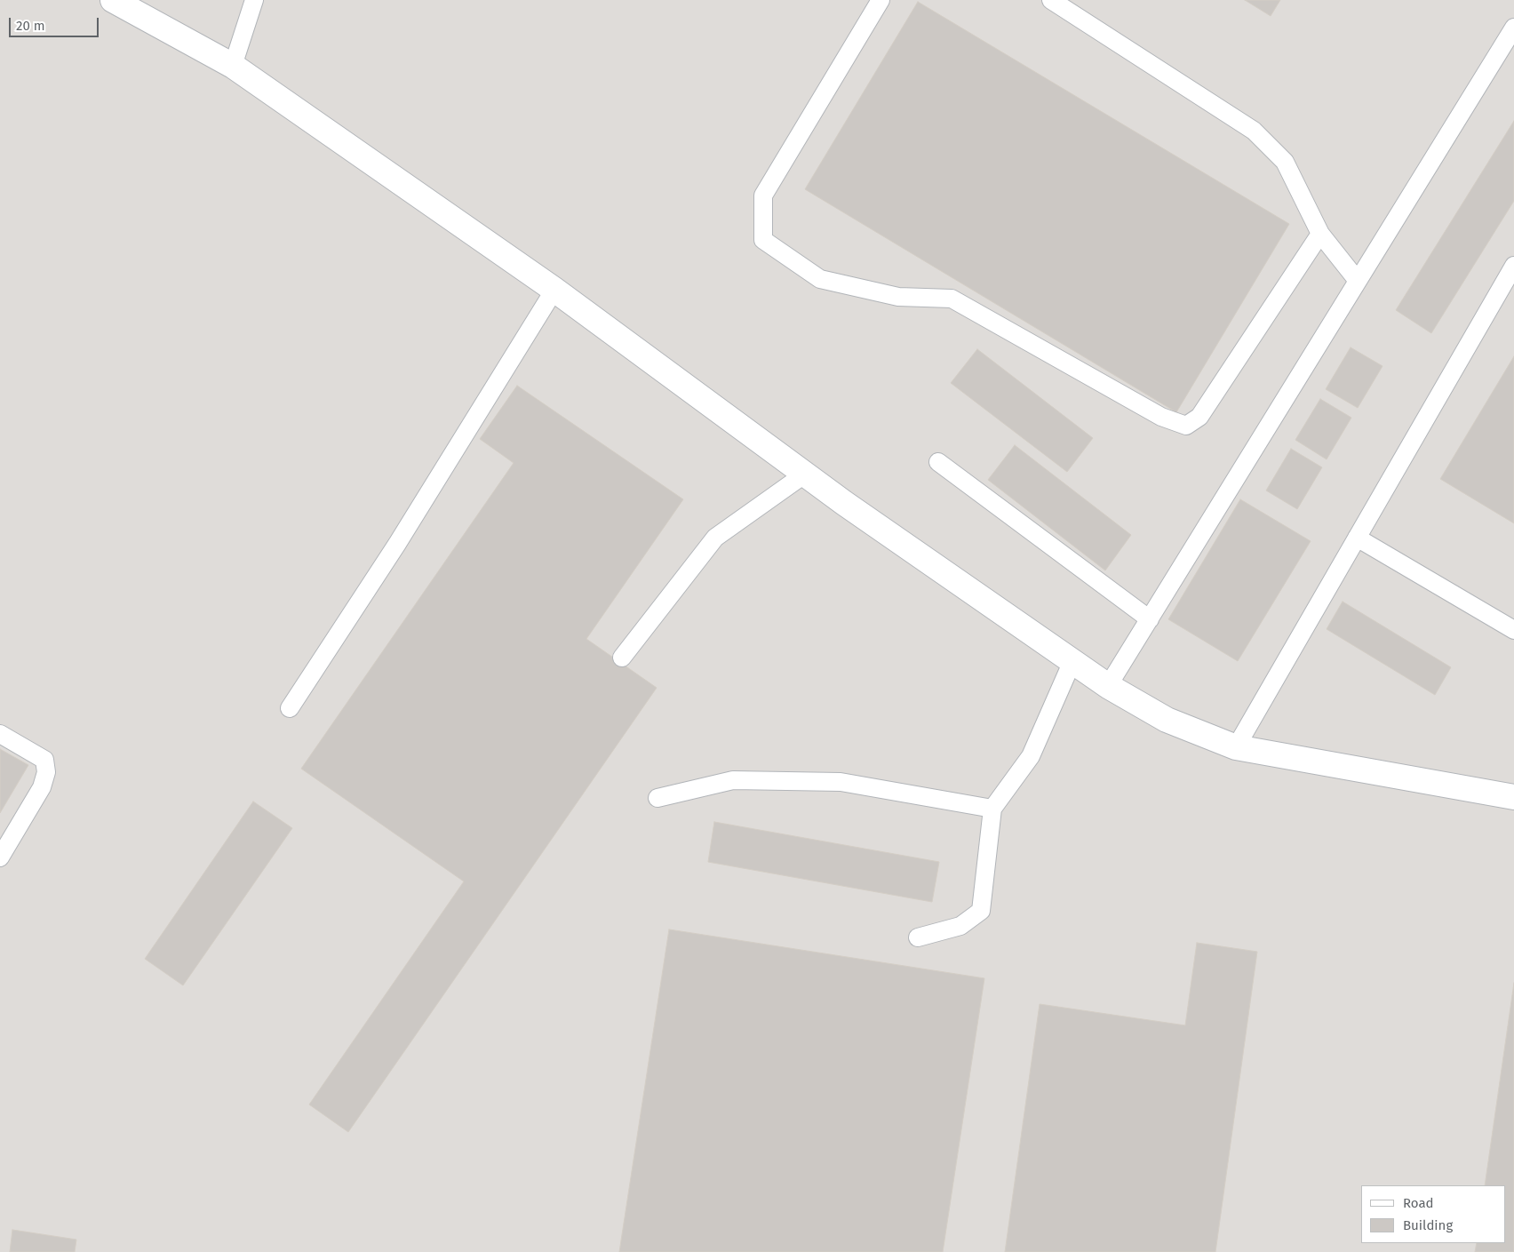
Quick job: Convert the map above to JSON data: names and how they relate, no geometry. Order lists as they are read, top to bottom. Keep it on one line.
{"legend":["Road","Building"],"scale_bar":"20 m"}
